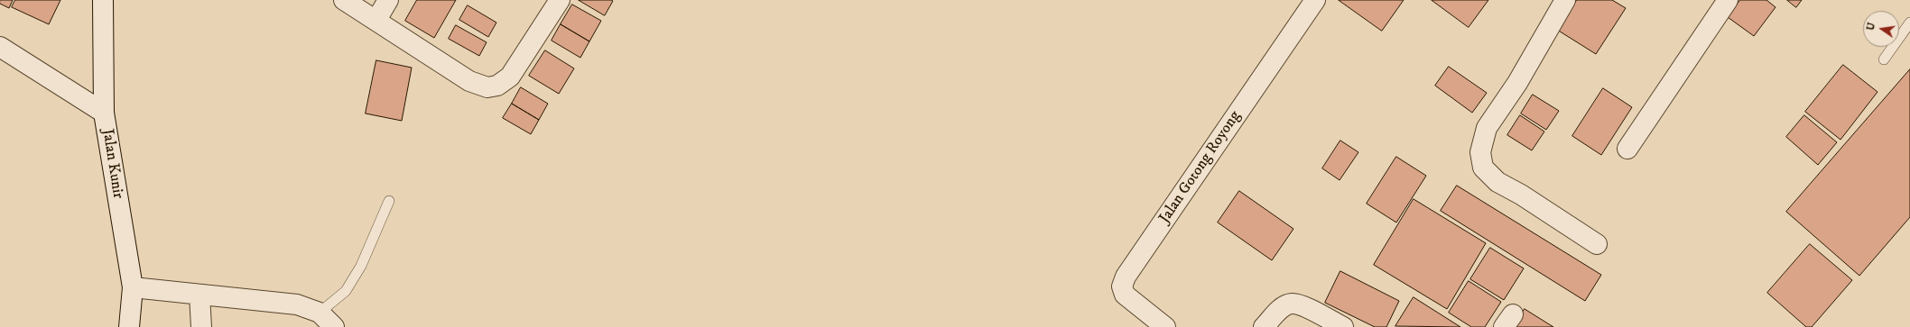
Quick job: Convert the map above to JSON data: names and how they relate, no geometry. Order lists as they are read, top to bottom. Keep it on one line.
{"streets":{"street":["Jalan Kunir","Jalan Gotong Royong"]},"north":"left"}
